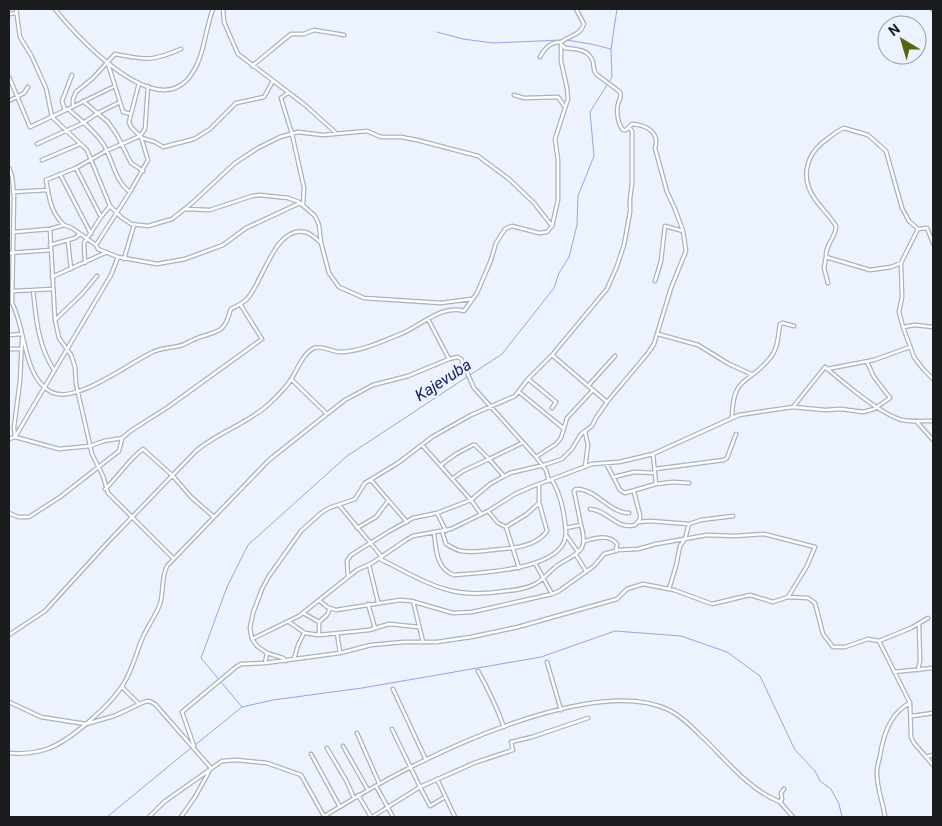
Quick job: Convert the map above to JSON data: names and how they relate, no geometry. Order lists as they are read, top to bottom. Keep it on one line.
{"water":["Kajevuba"],"north":"top left"}
